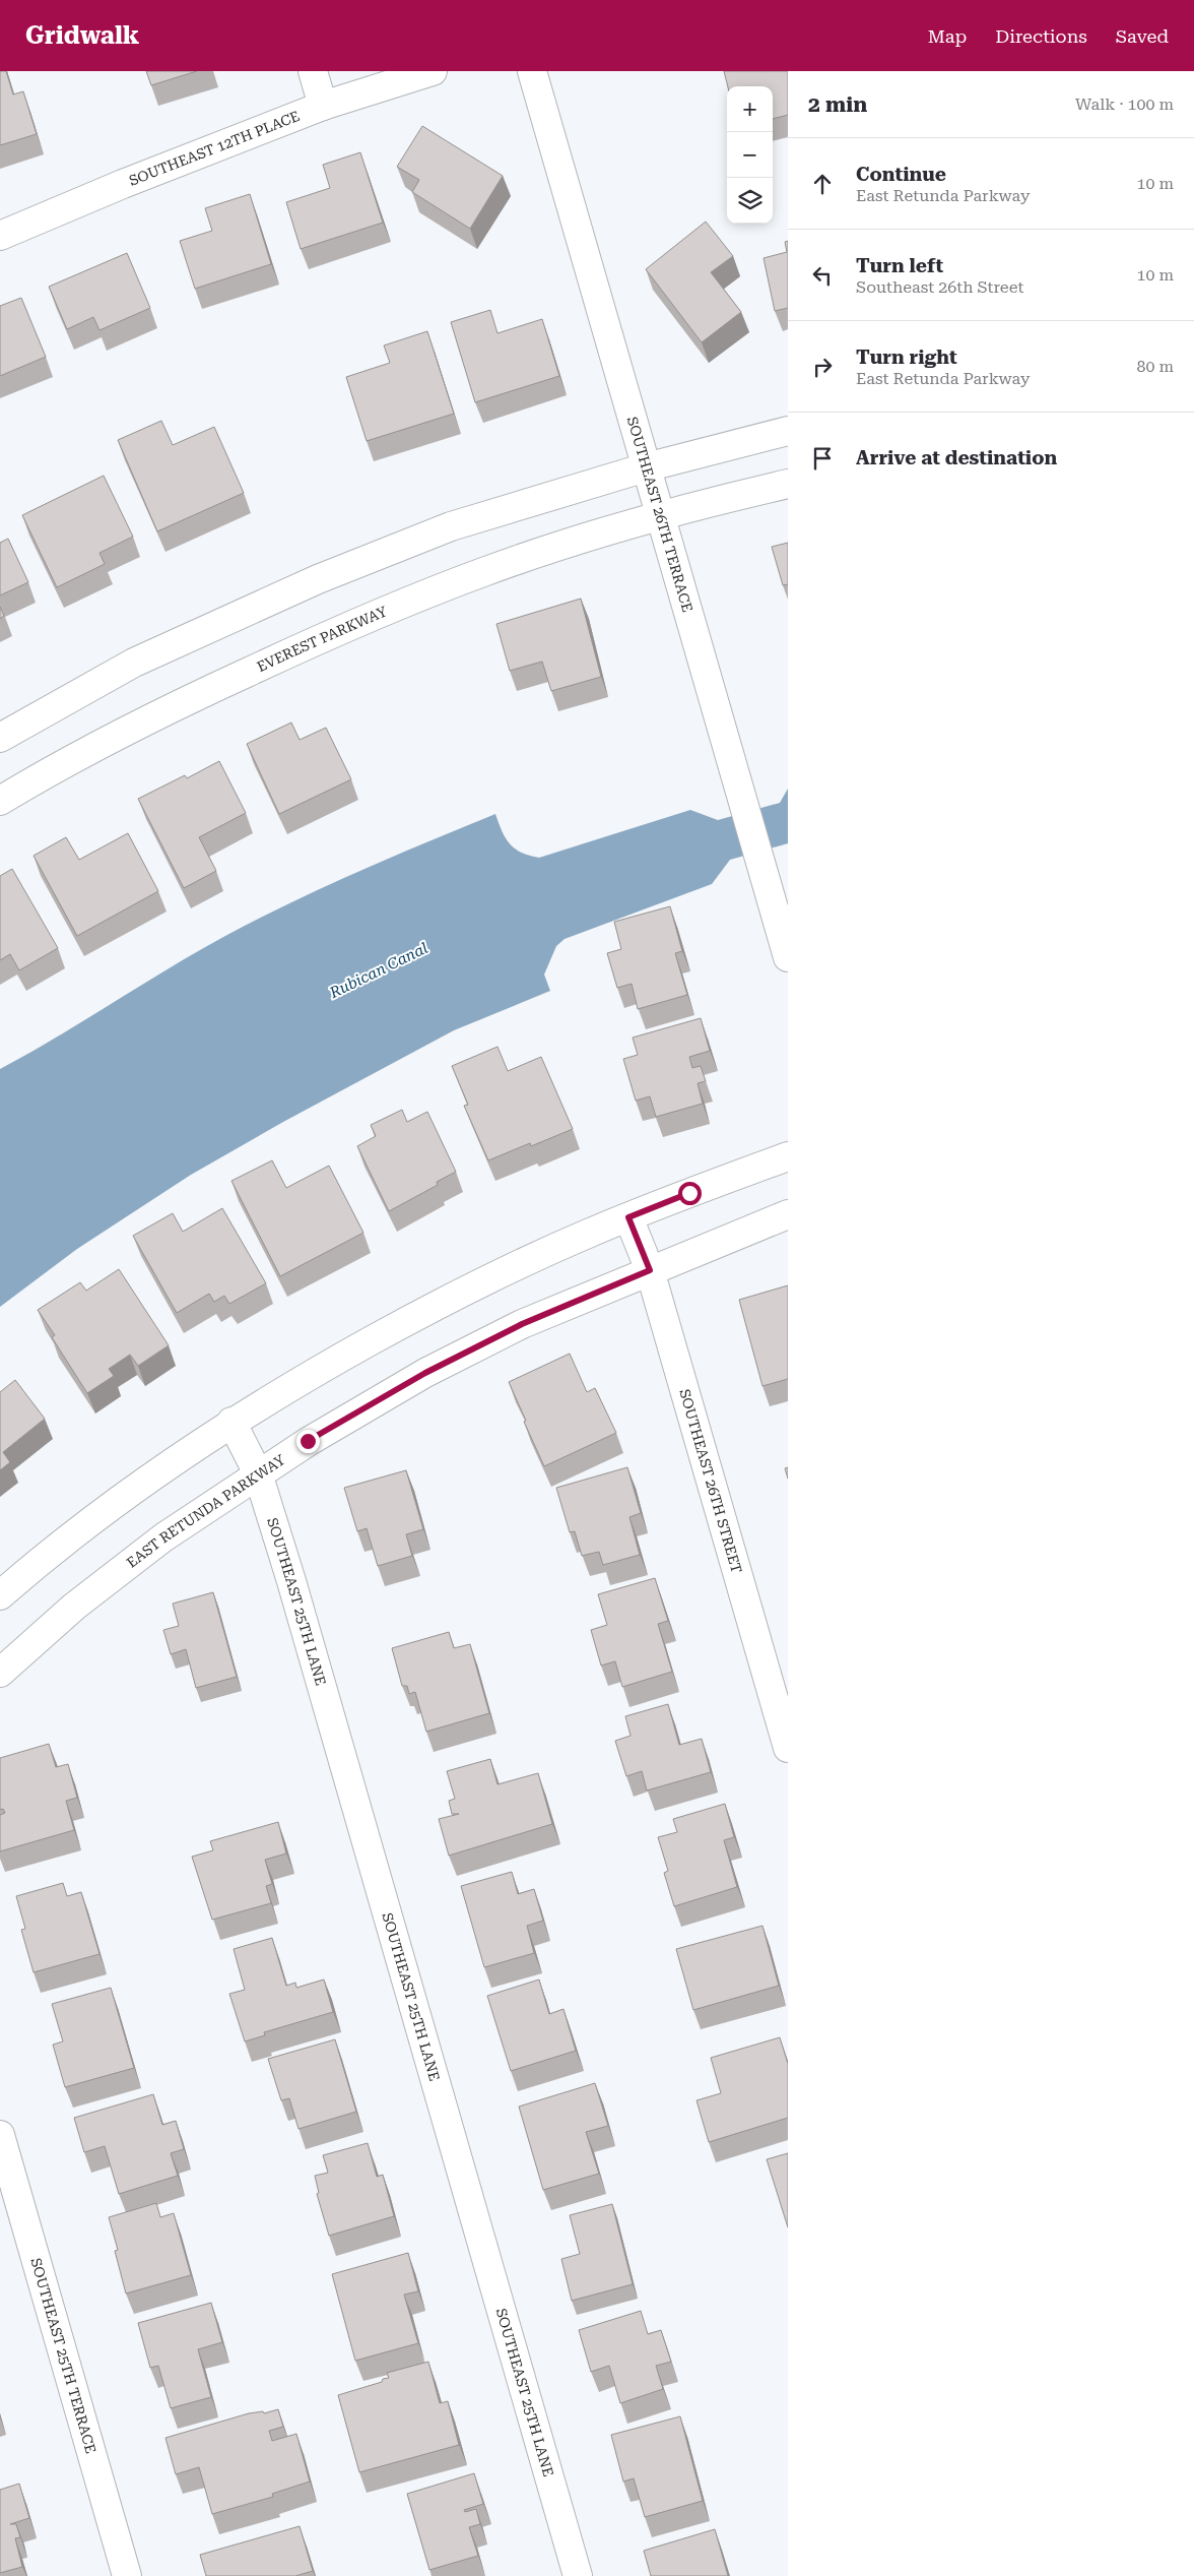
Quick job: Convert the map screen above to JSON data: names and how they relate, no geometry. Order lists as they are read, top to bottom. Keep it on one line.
{"streets":{"street":["SOUTHEAST 12TH PLACE","SOUTHEAST 26TH TERRACE","EVEREST PARKWAY","SOUTHEAST 26TH STREET","EAST RETUNDA PARKWAY","SOUTHEAST 25TH LANE","SOUTHEAST 25TH TERRACE"]},"crossings":[["SOUTHEAST 26TH TERRACE","EVEREST PARKWAY"],["SOUTHEAST 26TH STREET","EAST RETUNDA PARKWAY"],["EAST RETUNDA PARKWAY","SOUTHEAST 25TH LANE"]],"water":["Rubican Canal"],"page":{"header":"Gridwalk","nav":["Map","Directions","Saved"],"heading":["2 min","Walk · 100 m"],"map_buttons":["+","−"],"list":[["Continue","East Retunda Parkway","10 m"],["Turn left","Southeast 26th Street","10 m"],["Turn right","East Retunda Parkway","80 m"],"Arrive at destination"]}}
